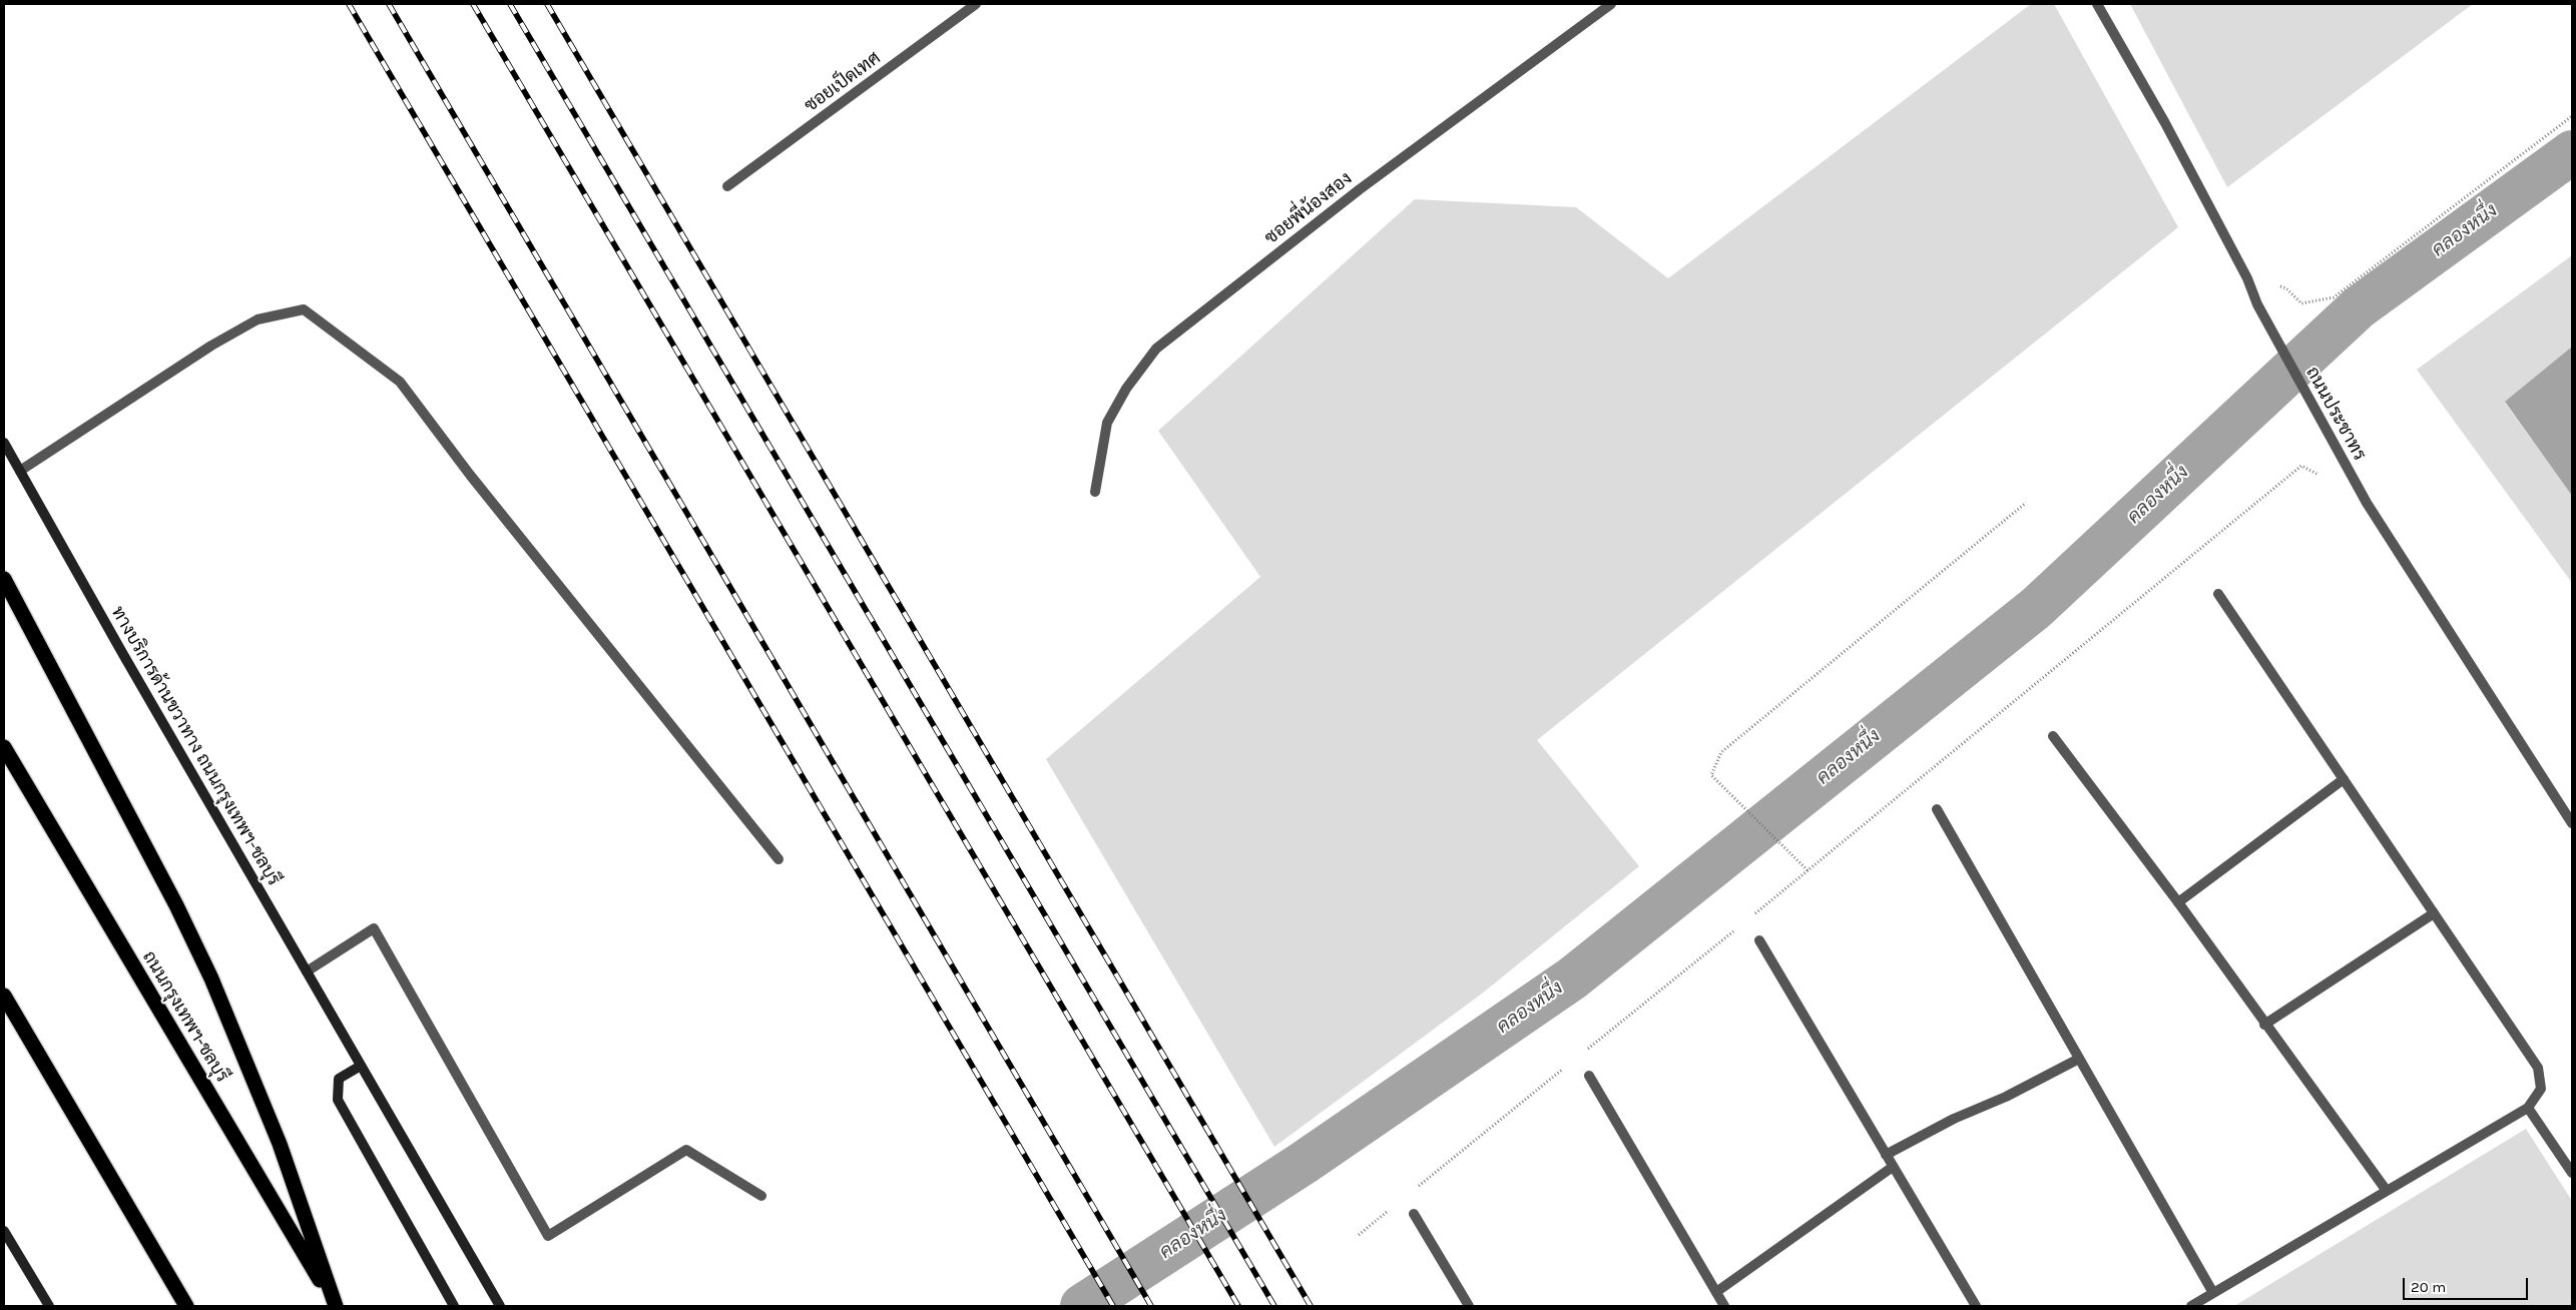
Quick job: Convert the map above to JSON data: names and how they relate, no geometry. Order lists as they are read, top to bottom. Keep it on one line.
{"streets":{"highway":["ถนนกรุงเทพฯ-ชลบุรี"],"main road":["ทางบริการด้านขวาทาง ถนนกรุงเทพฯ-ชลบุรี"],"street":["ซอยเป็ดเทศ","ซอยพี่น้องสอง","ถนนประชาทร"]},"water":["คลองหนึ่ง"],"scale_bar":"20 m"}
